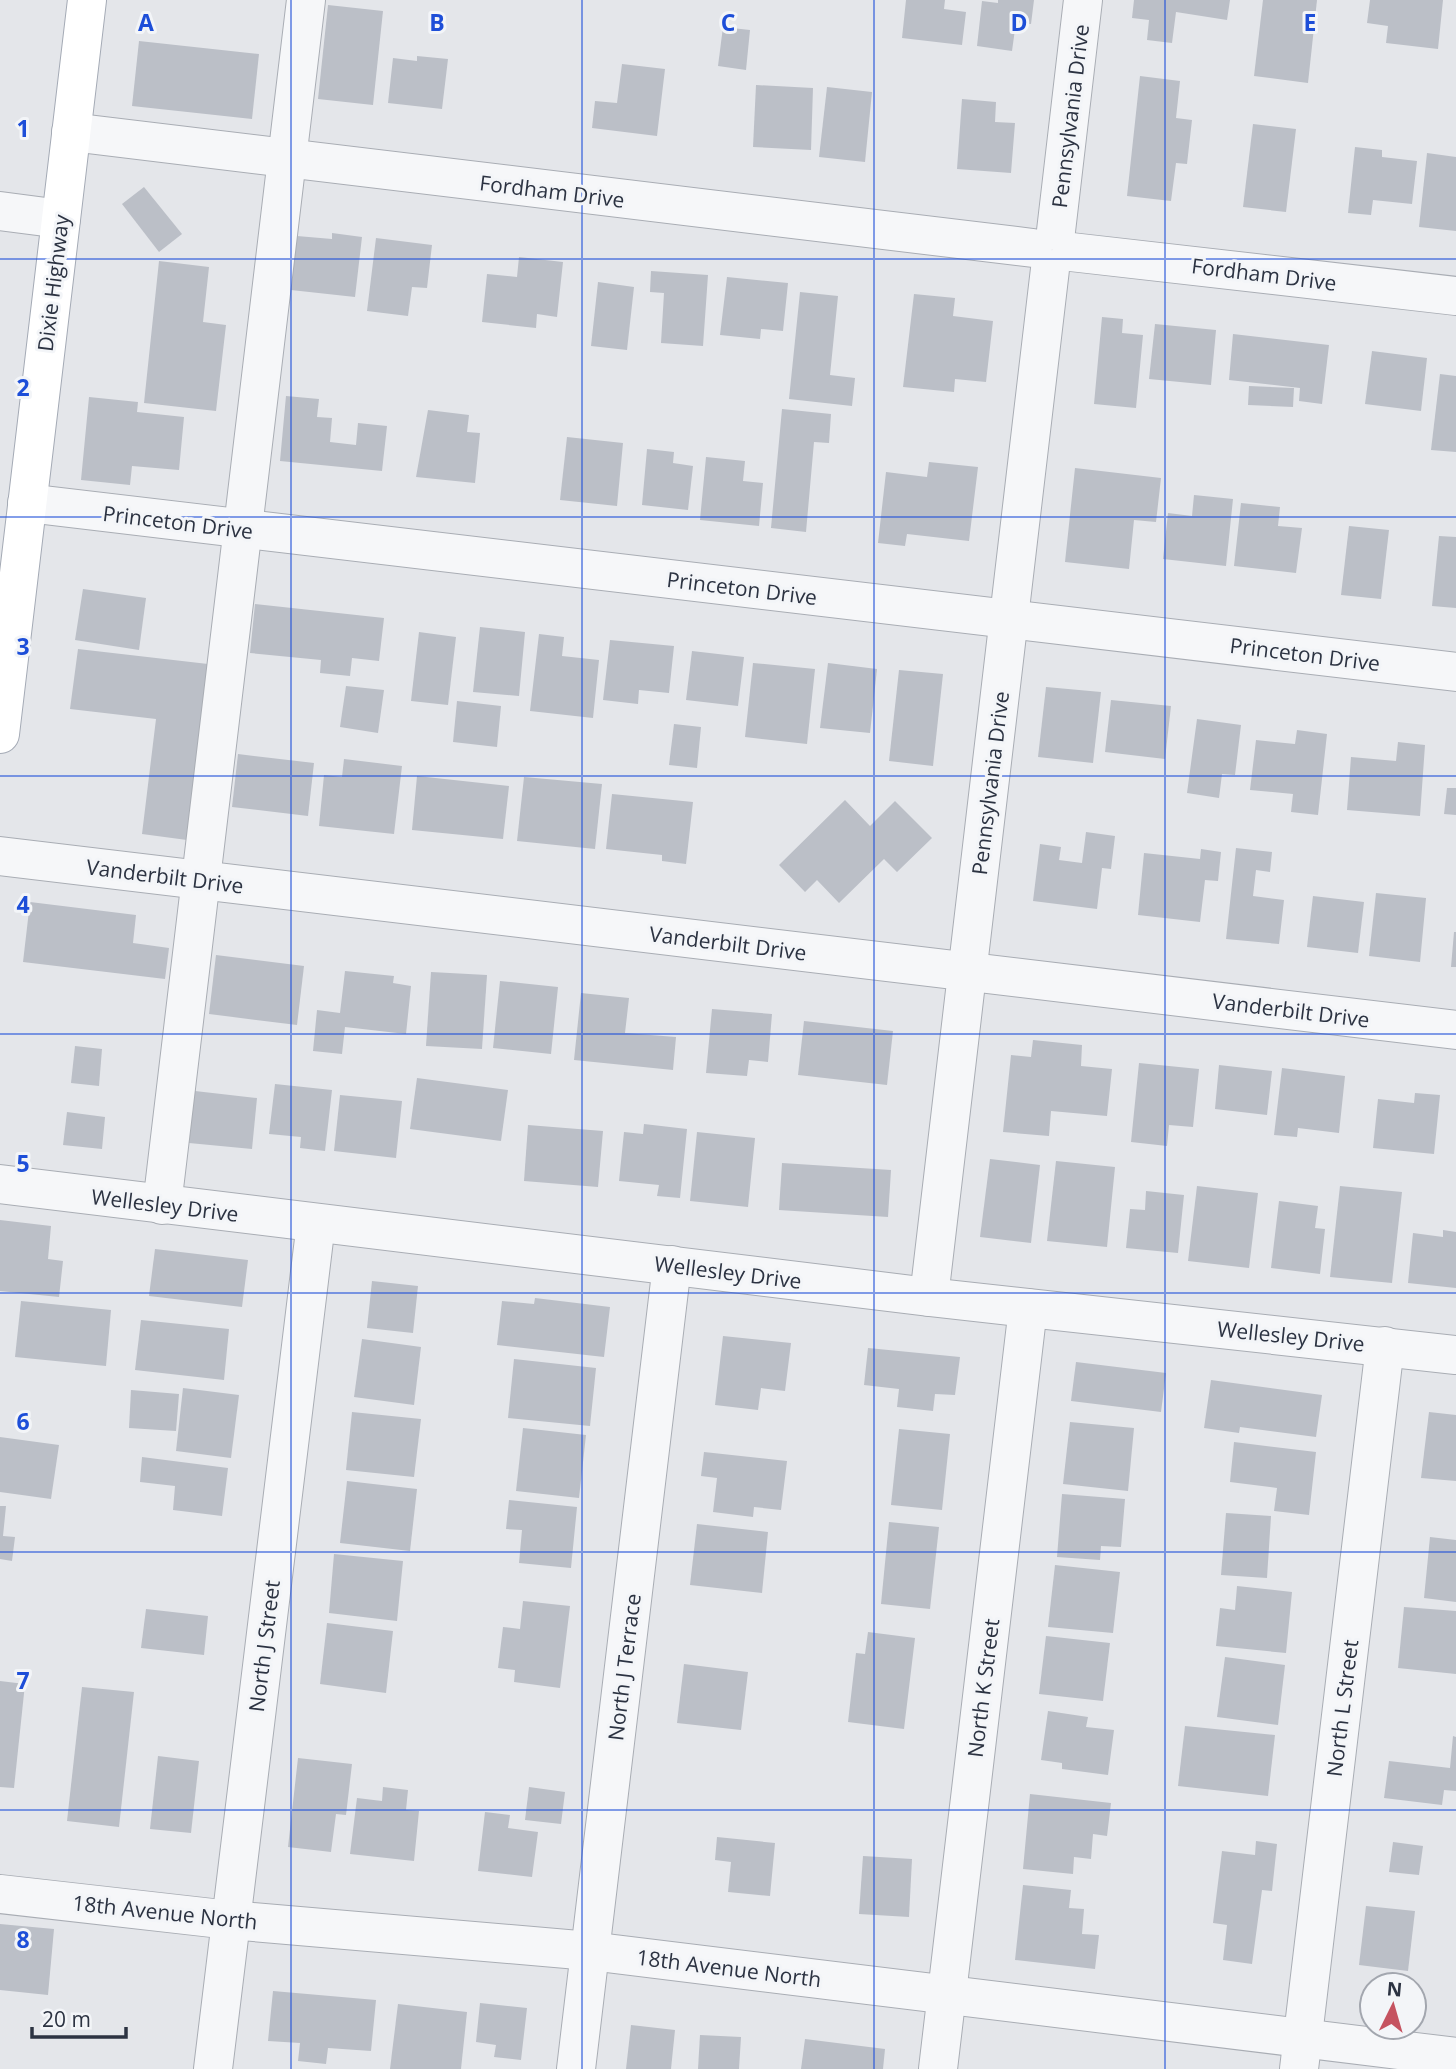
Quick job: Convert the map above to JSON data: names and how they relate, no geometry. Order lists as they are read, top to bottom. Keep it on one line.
{"streets":{"main road":["Dixie Highway"],"street":["Pennsylvania Drive","Fordham Drive","Princeton Drive","Vanderbilt Drive","Wellesley Drive","North J Street","North J Terrace","North K Street","North L Street","18th Avenue North"]},"crossings":[["Pennsylvania Drive","Fordham Drive"],["Pennsylvania Drive","Princeton Drive"],["Pennsylvania Drive","Vanderbilt Drive"],["Pennsylvania Drive","Wellesley Drive"],["Fordham Drive","Dixie Highway"],["Dixie Highway","Princeton Drive"],["Wellesley Drive","North J Street"],["Wellesley Drive","North J Terrace"],["Wellesley Drive","North K Street"],["Wellesley Drive","North L Street"],["North J Street","18th Avenue North"],["North J Terrace","18th Avenue North"],["North K Street","18th Avenue North"],["North L Street","18th Avenue North"]],"scale_bar":"20 m","north":"top","grid":{"columns":["A","B","C","D","E"],"rows":["1","2","3","4","5","6","7","8"]}}
